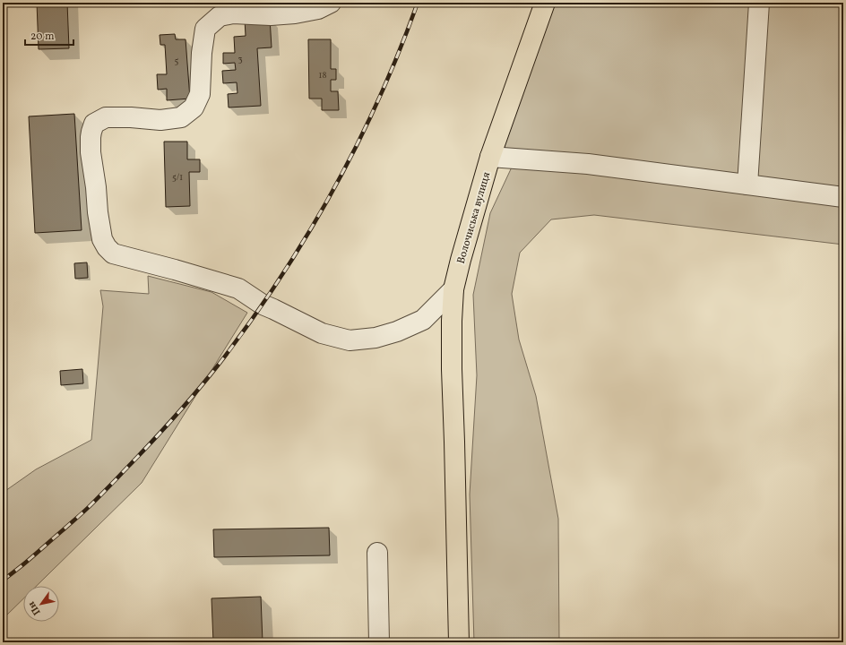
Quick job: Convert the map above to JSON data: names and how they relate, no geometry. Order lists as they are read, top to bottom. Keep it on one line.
{"streets":{"main road":["Волочиська вулиця"]},"house_numbers":["3","5","18","5/1"],"scale_bar":"20 m","north":"bottom left"}
